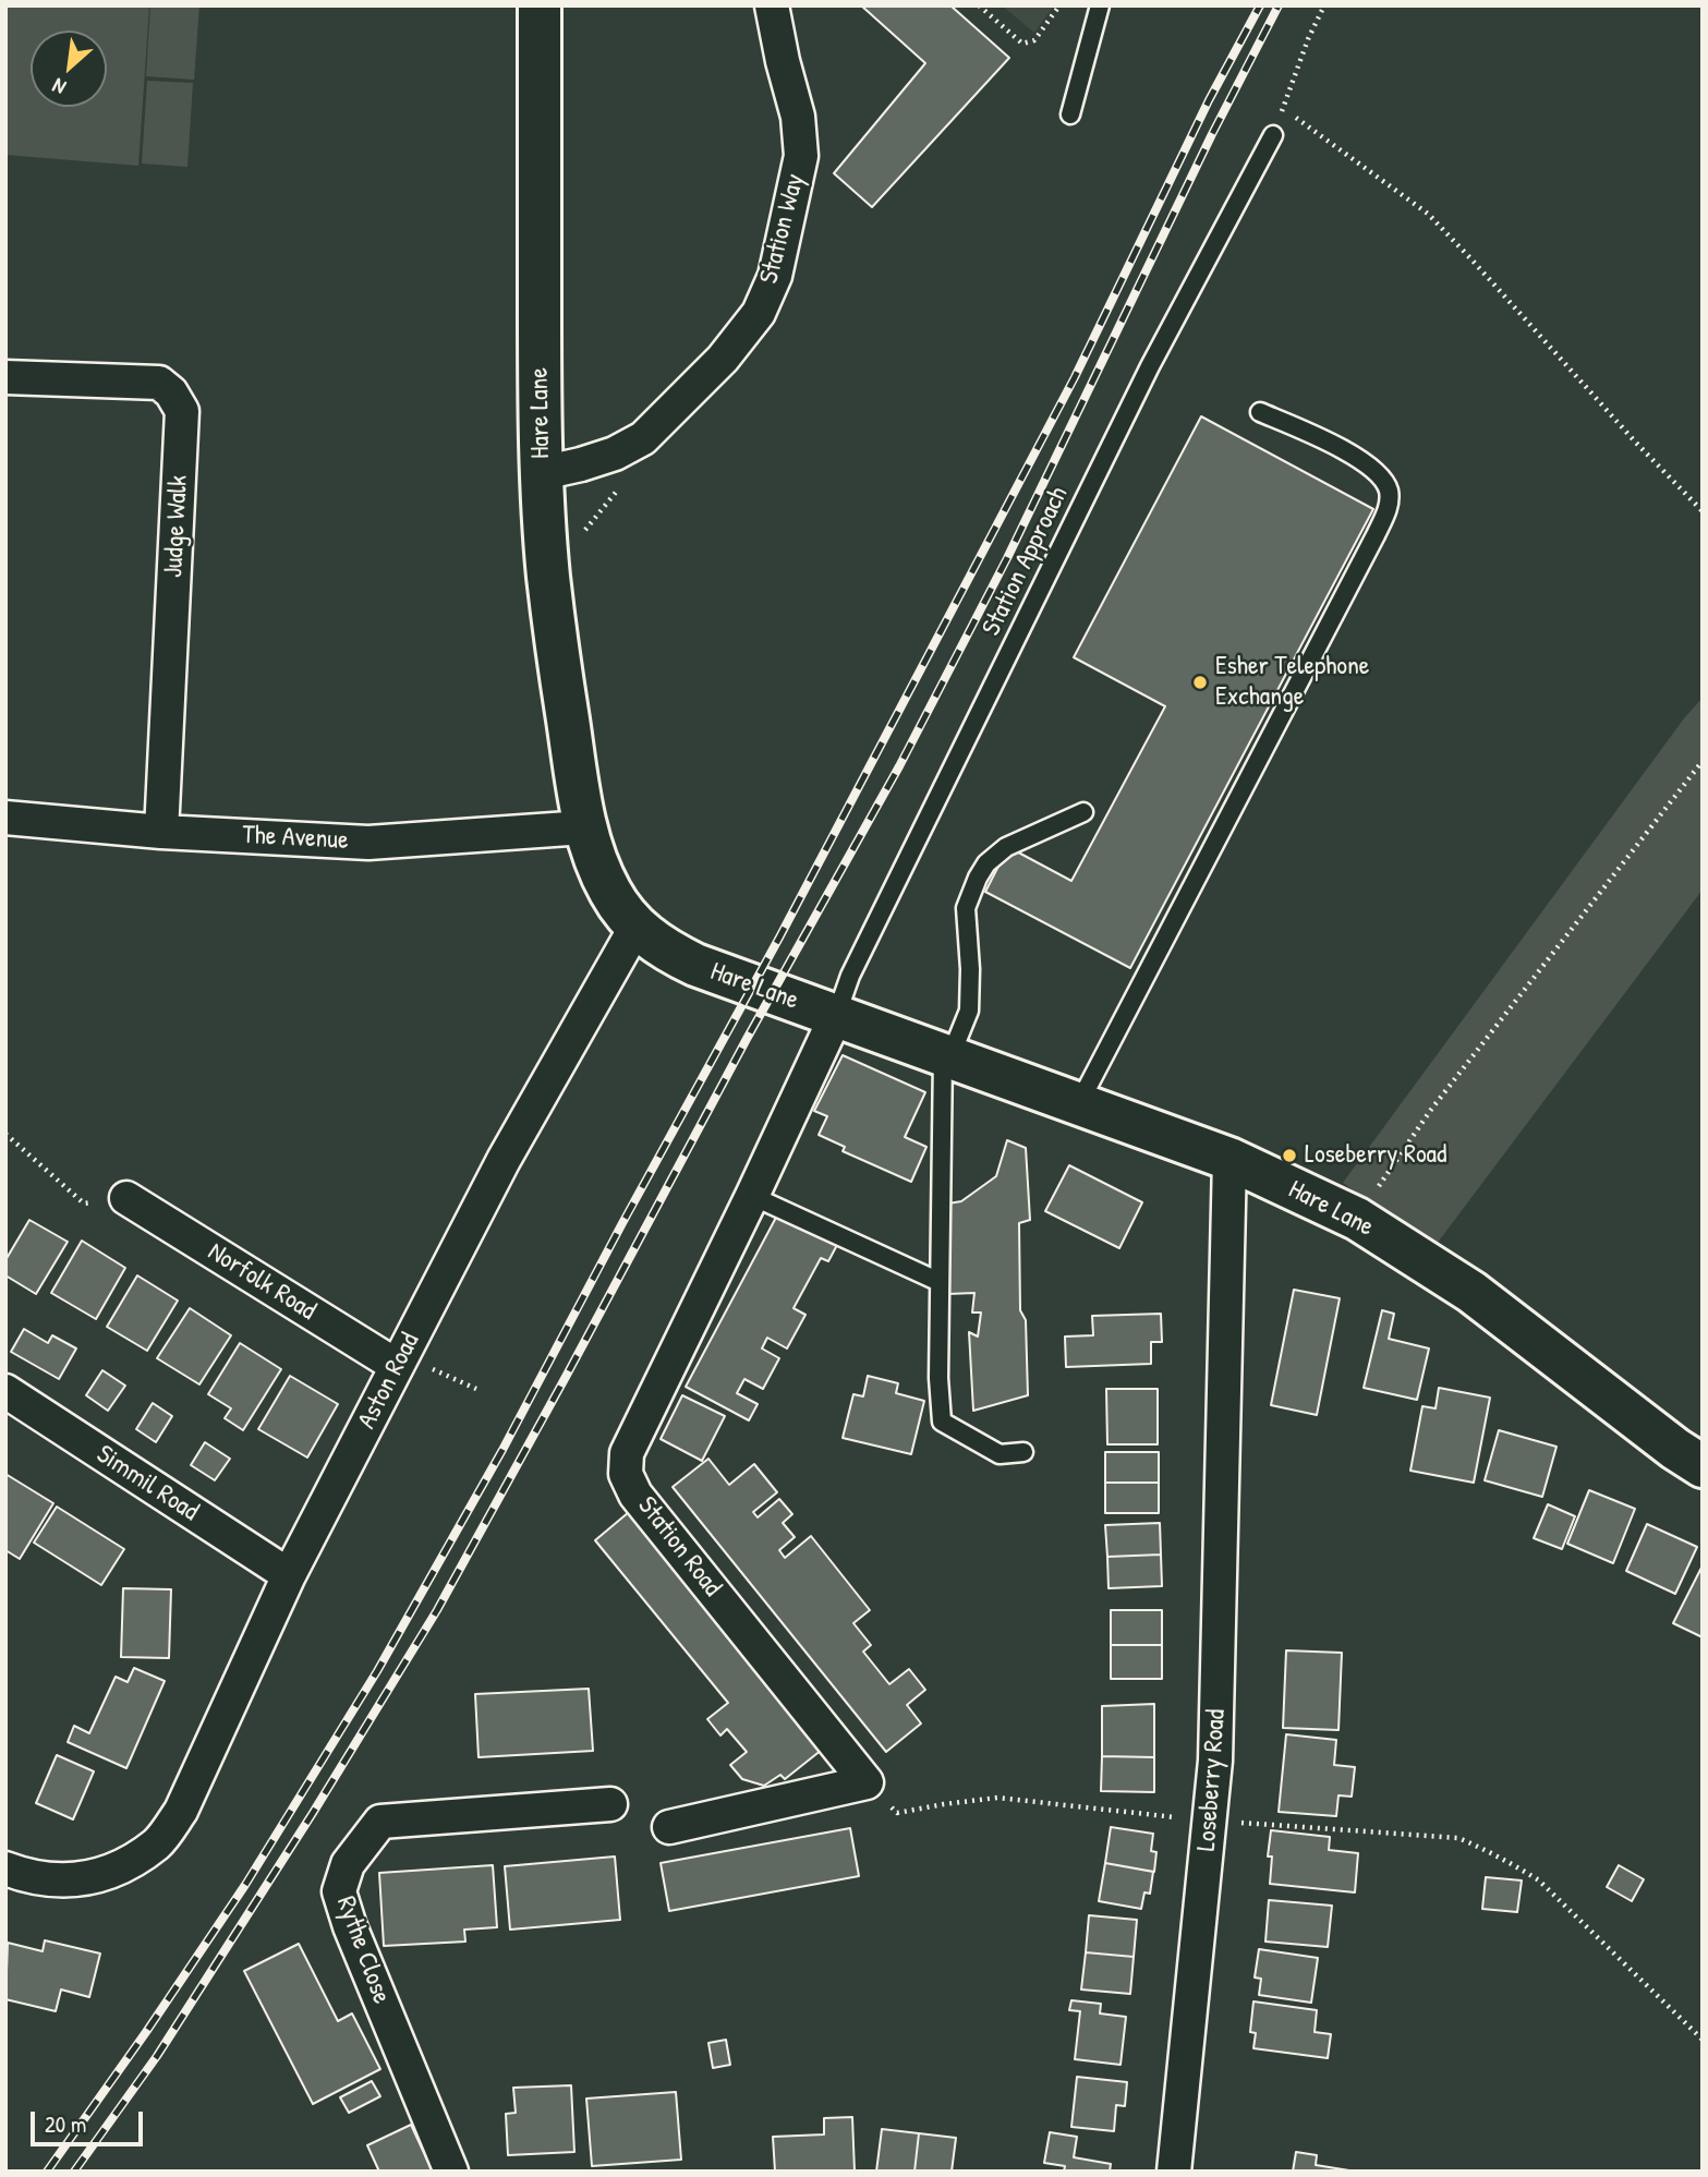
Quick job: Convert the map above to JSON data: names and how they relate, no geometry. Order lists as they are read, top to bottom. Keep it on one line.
{"streets":{"street":["Station Way","Hare Lane","Judge Walk","The Avenue","Norfolk Road","Aston Road","Simmil Road","Station Road","Loseberry Road","Rythe Close"],"lane":["Station Approach"]},"crossings":[["Station Way","Hare Lane"],["Hare Lane","Station Approach"],["Hare Lane","The Avenue"],["Hare Lane","Aston Road"],["Hare Lane","Station Road"],["Hare Lane","Loseberry Road"],["Judge Walk","The Avenue"],["Station Approach","Station Road"],["Norfolk Road","Aston Road"],["Aston Road","Simmil Road"]],"places":["Esher Telephone Exchange","Loseberry Road"],"scale_bar":"20 m","north":"bottom left"}
